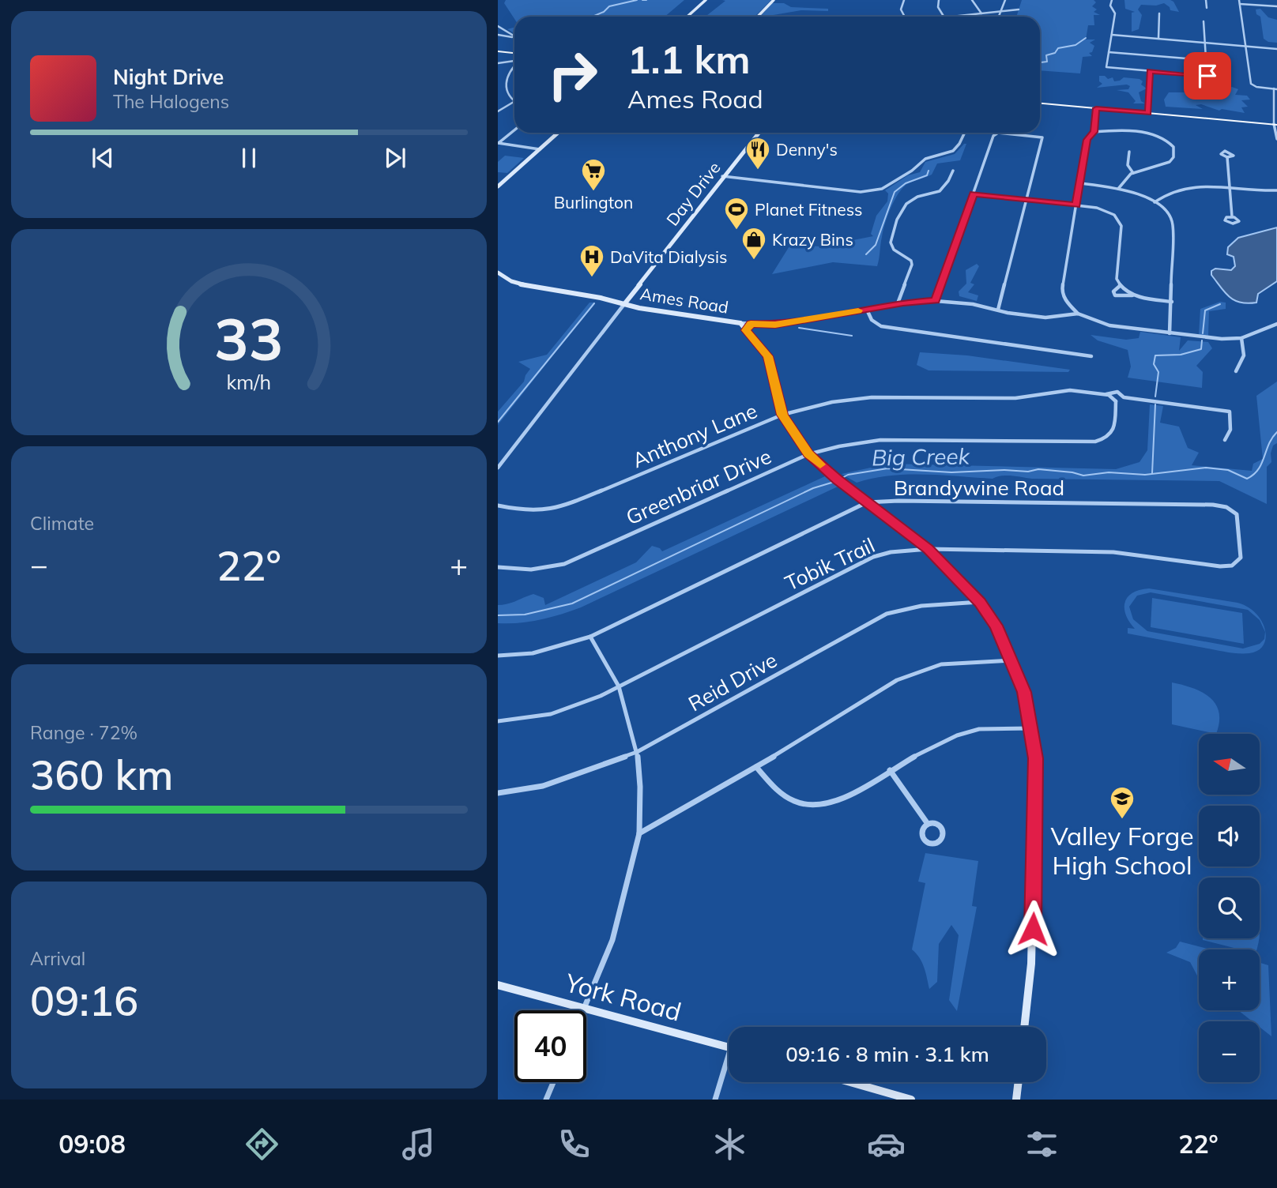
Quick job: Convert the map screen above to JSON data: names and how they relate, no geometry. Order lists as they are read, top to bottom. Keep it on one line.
{"streets":{"street":["Day Drive","Ames Road","Anthony Lane","Greenbriar Drive","Brandywine Road","Tobik Trail","Reid Drive","York Road"]},"crossings":[["Day Drive","Ames Road"],["Anthony Lane","Greenbriar Drive"],["Brandywine Road","Tobik Trail"]],"water":["Big Creek"],"places":{"restaurant":["Denny's"],"supermarket":["Burlington"],"sports":["Planet Fitness"],"shop":["Krazy Bins"],"hospital":["DaVita Dialysis"],"school or university":["Valley Forge High School"]},"north":"left","page":{"turn":["1.1 km","Ames Road"],"song":["Night Drive","The Halogens"],"tile":["Climate",["Range · 72%","360 km"],["Arrival","09:16"]],"heat":["−","22°","+"],"map_buttons":["+","−"],"limit":"40","trip":"09:16 · 8 min · 3.1 km","tabs":["09:08","22°"],"gauge":["33","km/h"]}}
